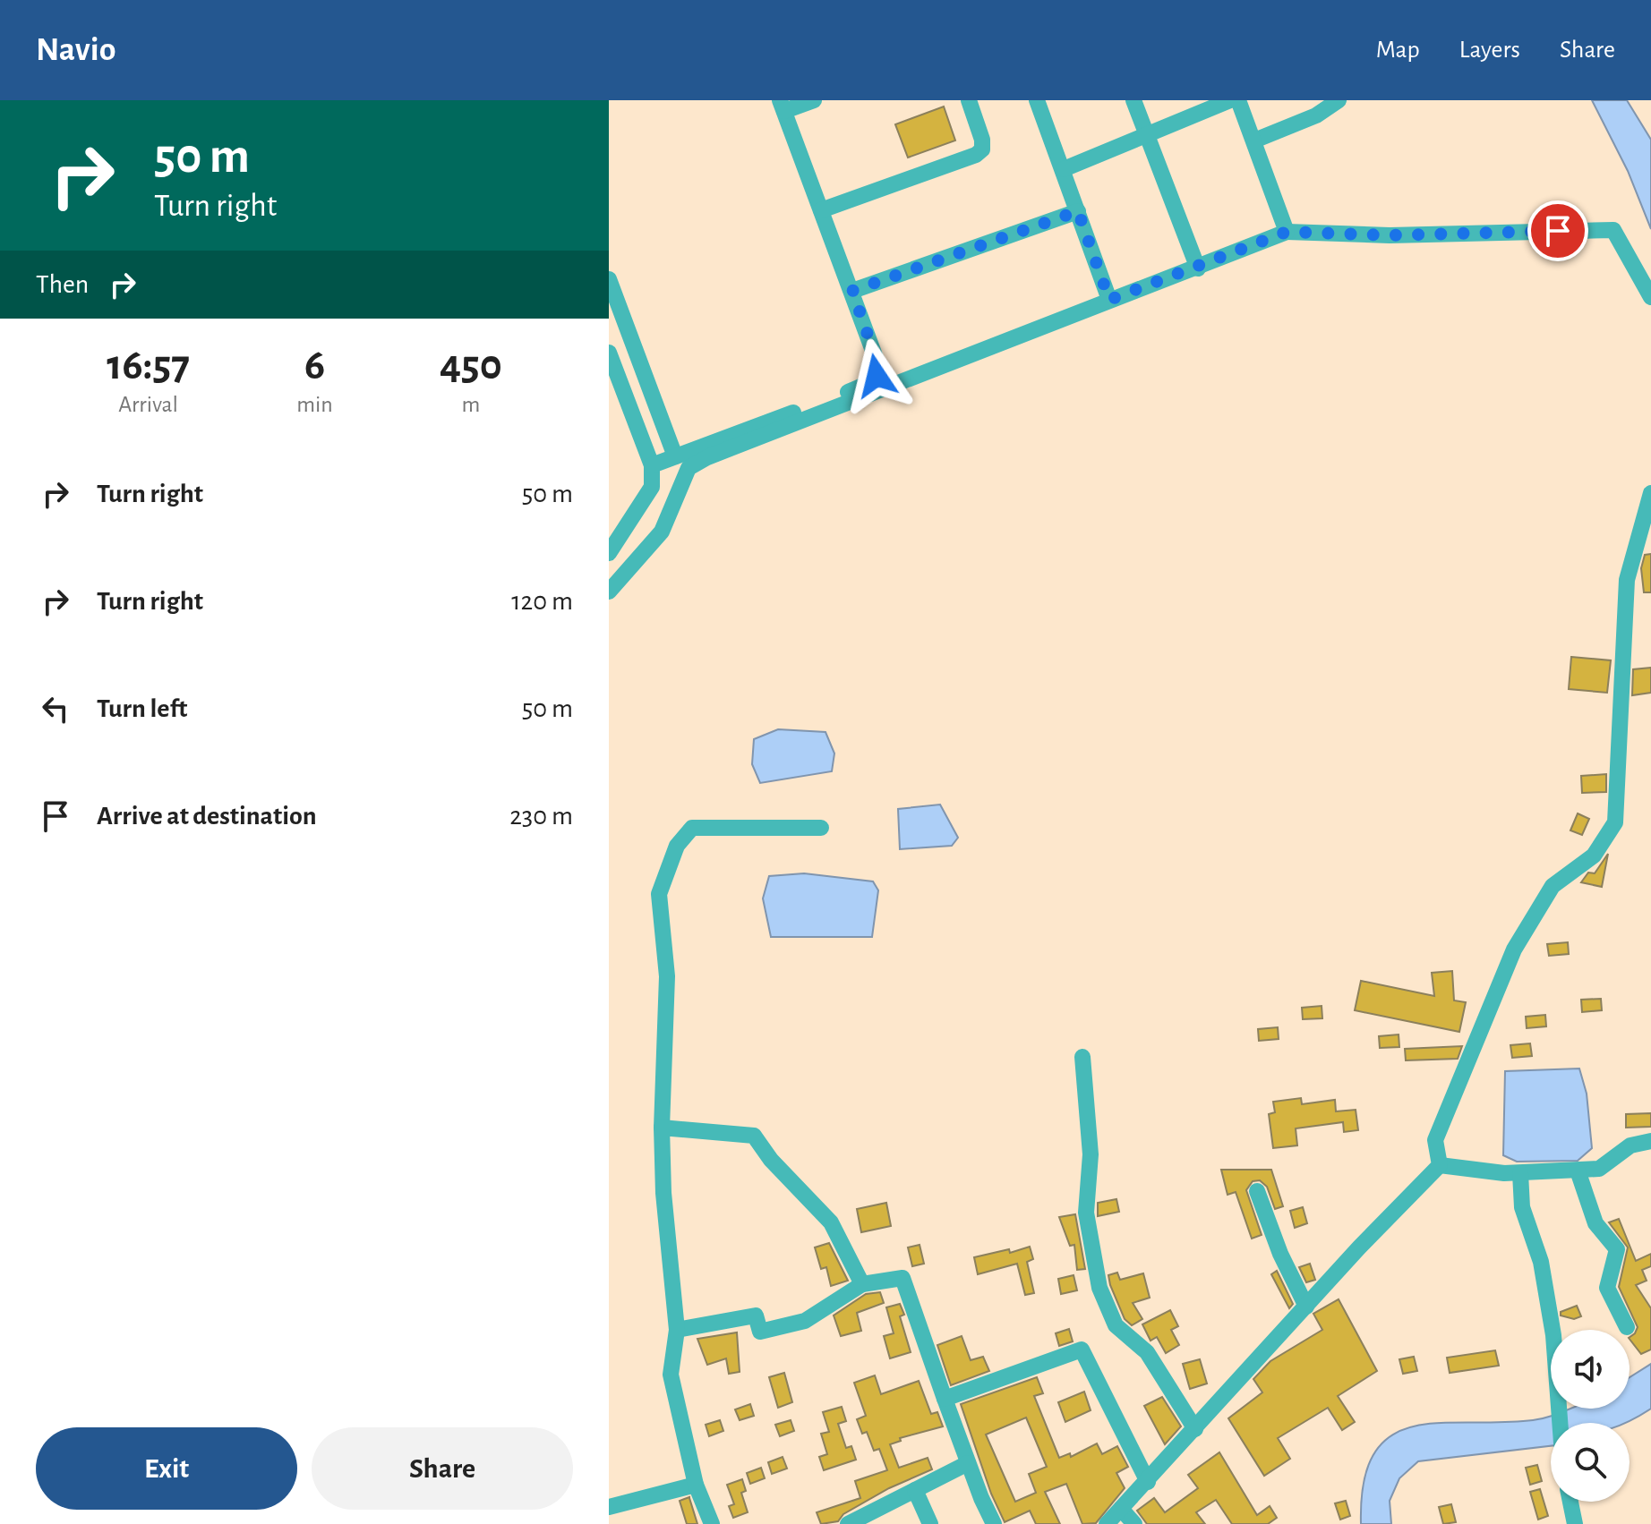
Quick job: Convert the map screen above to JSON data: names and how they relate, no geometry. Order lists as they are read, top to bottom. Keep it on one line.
{"page":{"header":"Navio","nav":["Map","Layers","Share"],"turn":["50 m","Turn right"],"then":"Then","eta":["16:57","Arrival","6","min","450","m"],"list":[{"name":"Turn right","value":"50 m"},{"name":"Turn right","value":"120 m"},{"name":"Turn left","value":"50 m"},{"name":"Arrive at destination","value":"230 m"}],"buttons":["Exit","Share"]}}
